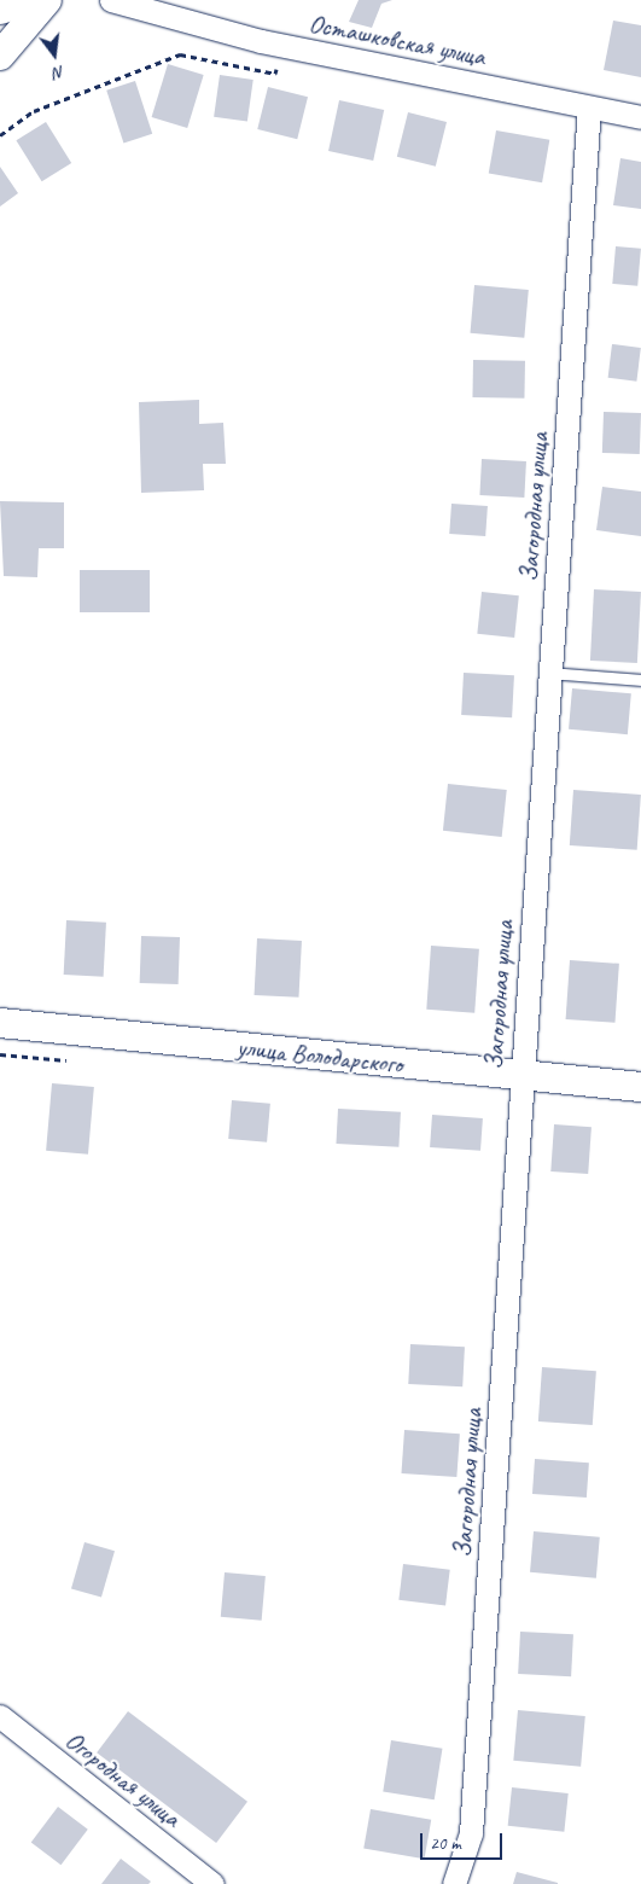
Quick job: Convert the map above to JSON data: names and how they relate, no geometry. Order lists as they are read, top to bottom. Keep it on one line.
{"streets":{"street":["Осташковская улица","Загородная улица","улица Володарского","Огородная улица"]},"crossings":[["Осташковская улица","Загородная улица"],["Загородная улица","улица Володарского"]],"scale_bar":"20 m","north":"bottom"}
